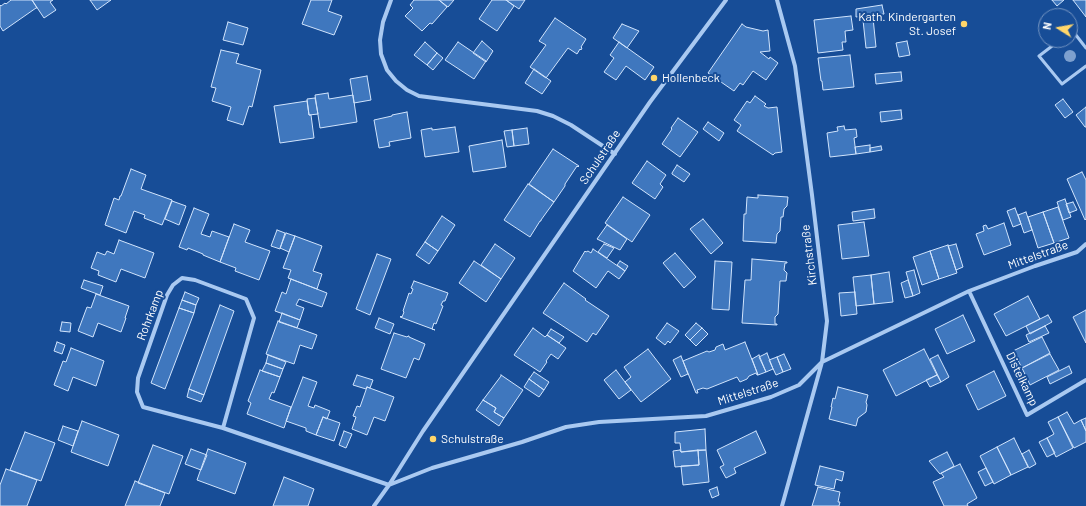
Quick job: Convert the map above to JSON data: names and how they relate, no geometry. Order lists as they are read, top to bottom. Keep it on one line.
{"streets":{"street":["Schulstraße","Kirchstraße","Mittelstraße","Rohrkamp","Distelkamp"]},"crossings":[["Schulstraße","Mittelstraße"],["Schulstraße","Rohrkamp"],["Kirchstraße","Mittelstraße"],["Mittelstraße","Rohrkamp"],["Mittelstraße","Distelkamp"]],"places":["Kath. Kindergarten St. Josef","Hollenbeck","Schulstraße"],"north":"left"}
